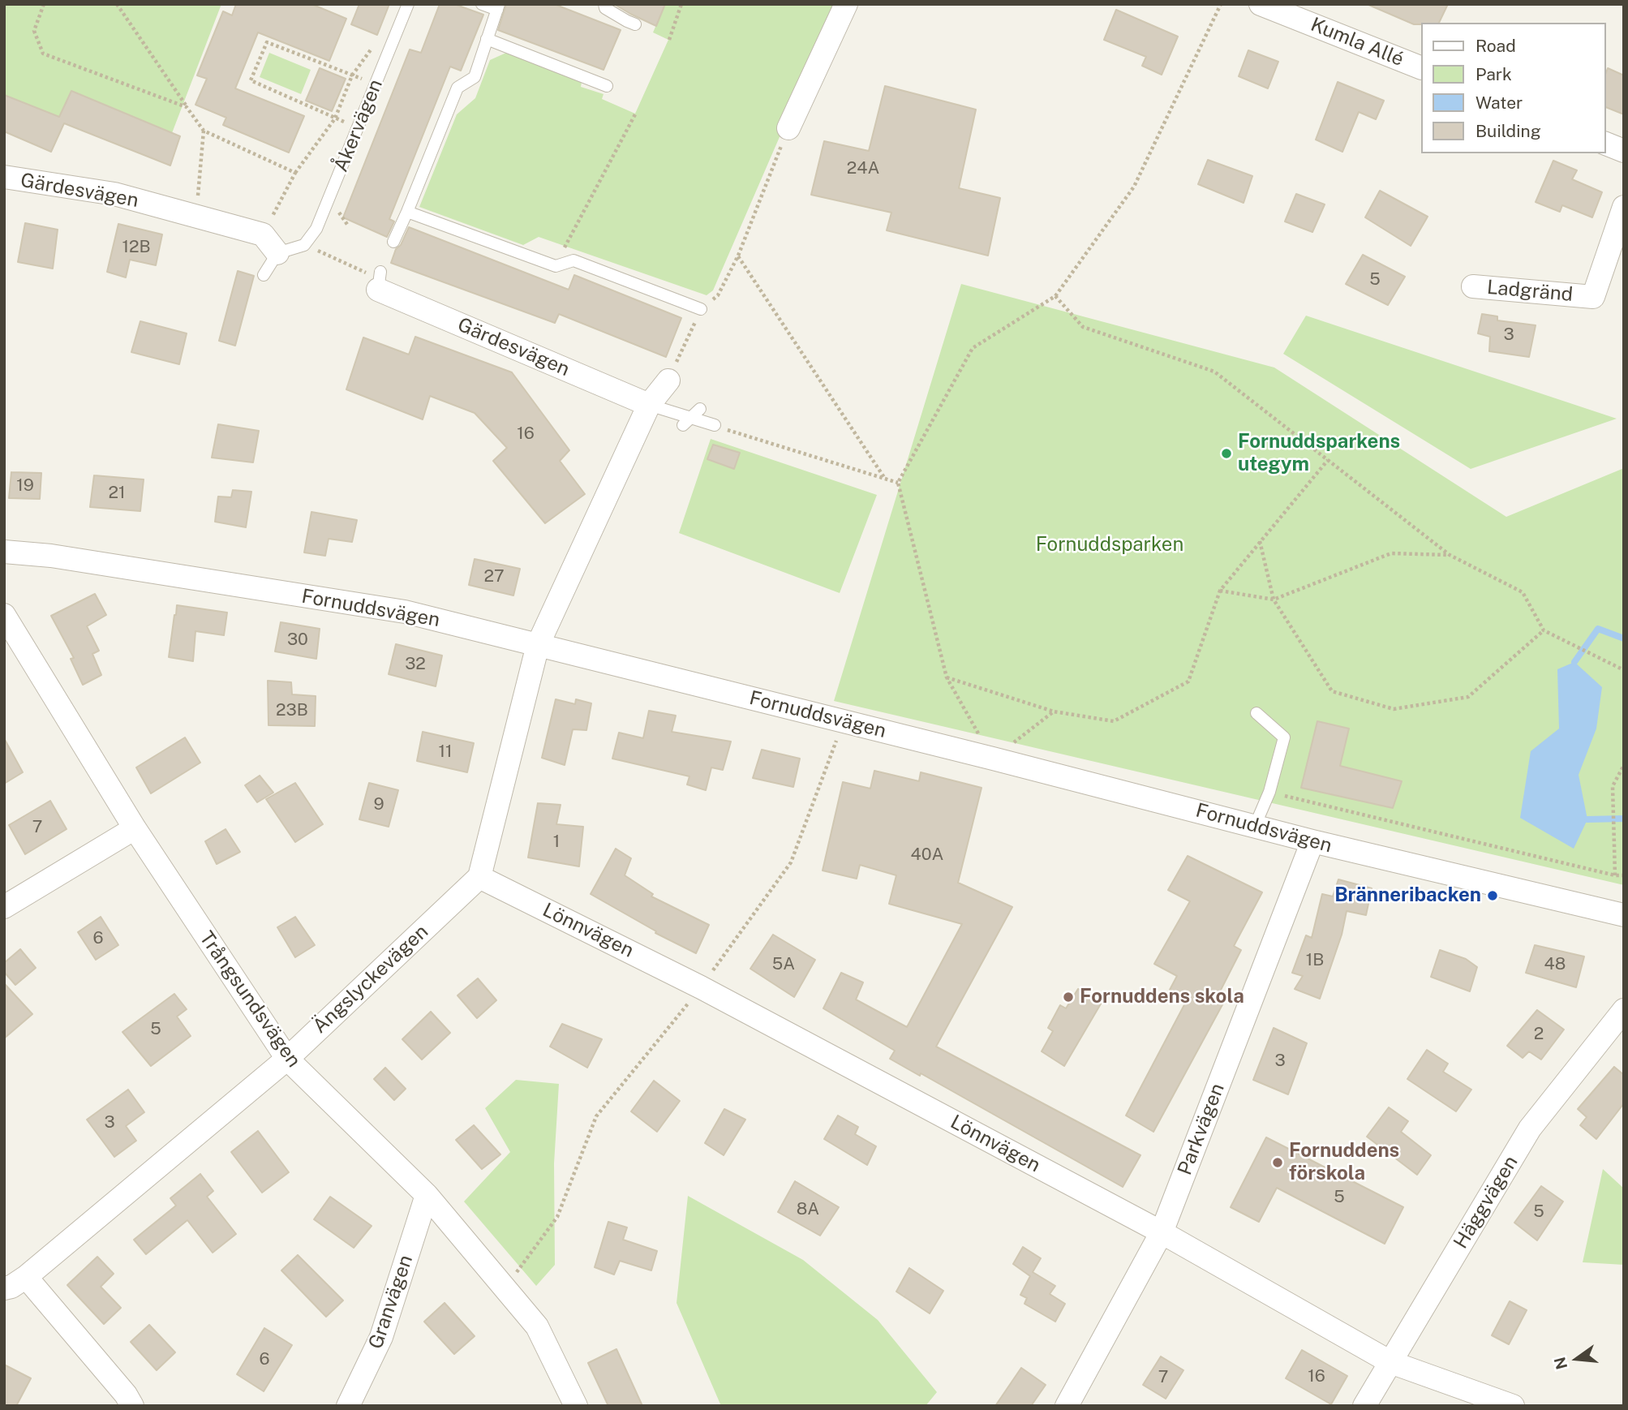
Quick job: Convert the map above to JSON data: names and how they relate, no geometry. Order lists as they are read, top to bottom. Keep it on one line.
{"streets":{"street":["Kumla Allé","Gärdesvägen","Ladgränd","Fornuddsvägen","Lönnvägen","Ängslyckevägen","Trångsundsvägen","Parkvägen","Häggvägen","Granvägen"],"lane":["Åkervägen"]},"crossings":[["Fornuddsvägen","Parkvägen"],["Lönnvägen","Ängslyckevägen"],["Lönnvägen","Parkvägen"],["Lönnvägen","Häggvägen"],["Ängslyckevägen","Trångsundsvägen"],["Trångsundsvägen","Granvägen"]],"parks":["Fornuddsparken"],"places":["Fornuddsparkens utegym","Bränneribacken","Fornuddens skola","Fornuddens förskola"],"house_numbers":["24A","12B","5","3","16","19","21","27","30","32","23B","11","9","7","1","40A","6","1B","5A","48","5","2","3","3","5","8A","5","6","16","7"],"legend":["Road","Park","Water","Building"],"north":"left"}
